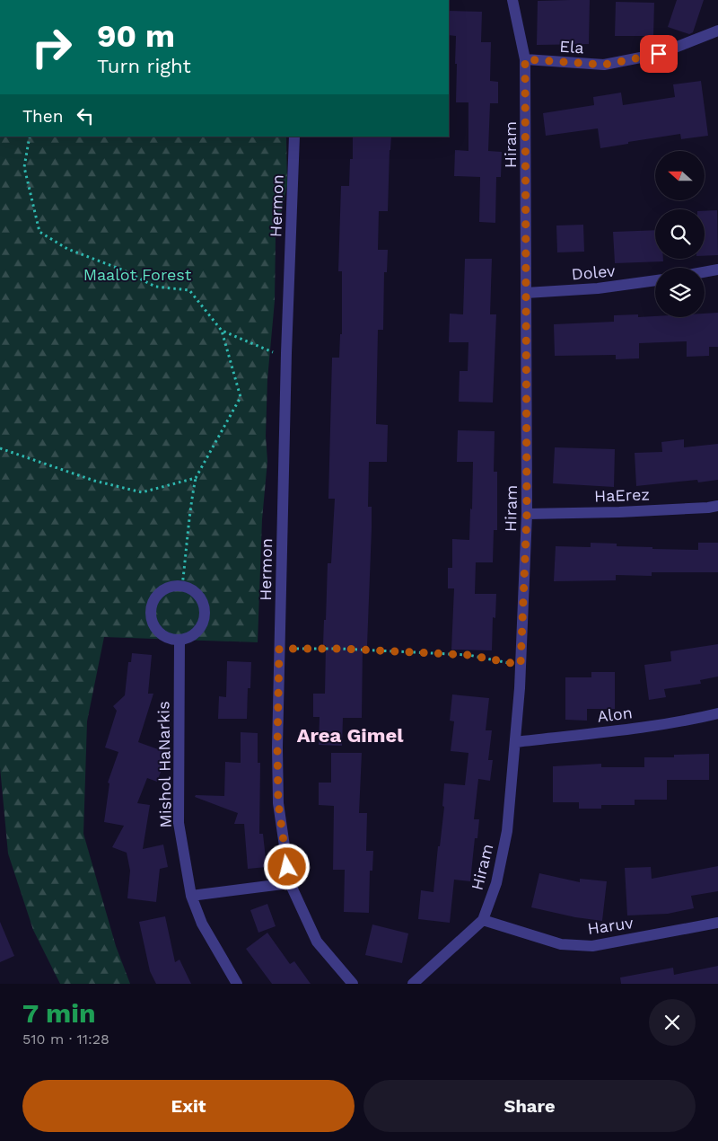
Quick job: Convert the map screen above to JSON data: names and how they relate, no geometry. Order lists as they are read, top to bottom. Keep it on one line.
{"streets":{"street":["Ela","Hiram","Hermon","Dolev","HaErez","Alon","Mishol HaNarkis","Haruv"]},"crossings":[["Ela","Hiram"],["Hiram","Dolev"],["Hiram","HaErez"],["Hiram","Alon"],["Hiram","Haruv"]],"districts":["Area Gimel"],"parks":["Maalot Forest"],"north":"left","page":{"turn":["90 m","Turn right"],"then":"Then","heading":["7 min","510 m · 11:28"],"buttons":["Exit","Share"]}}
